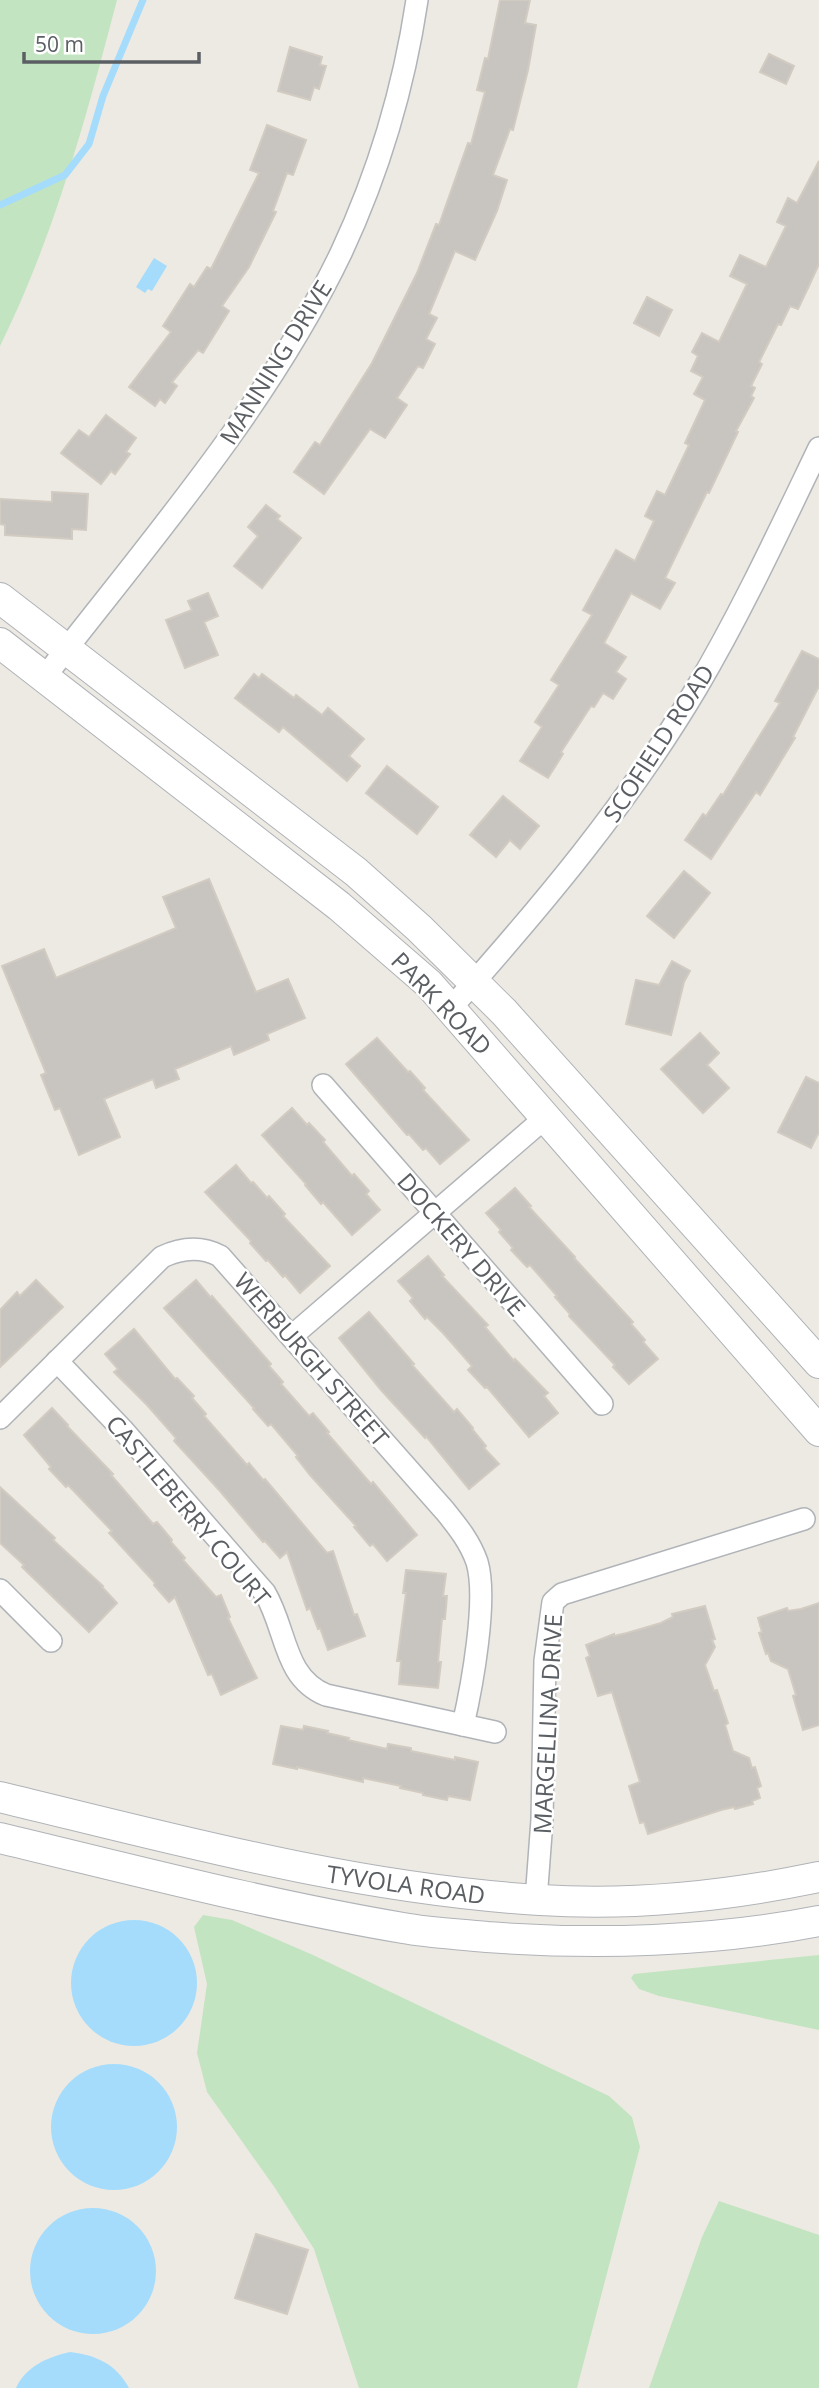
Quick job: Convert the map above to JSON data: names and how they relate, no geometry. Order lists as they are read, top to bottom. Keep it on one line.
{"streets":{"main road":["PARK ROAD","TYVOLA ROAD"],"street":["MANNING DRIVE","SCOFIELD ROAD","DOCKERY DRIVE","WERBURGH STREET","CASTLEBERRY COURT","MARGELLINA DRIVE"]},"crossings":[["MANNING DRIVE","PARK ROAD"],["SCOFIELD ROAD","PARK ROAD"],["WERBURGH STREET","CASTLEBERRY COURT"],["MARGELLINA DRIVE","TYVOLA ROAD"]],"scale_bar":"50 m"}
